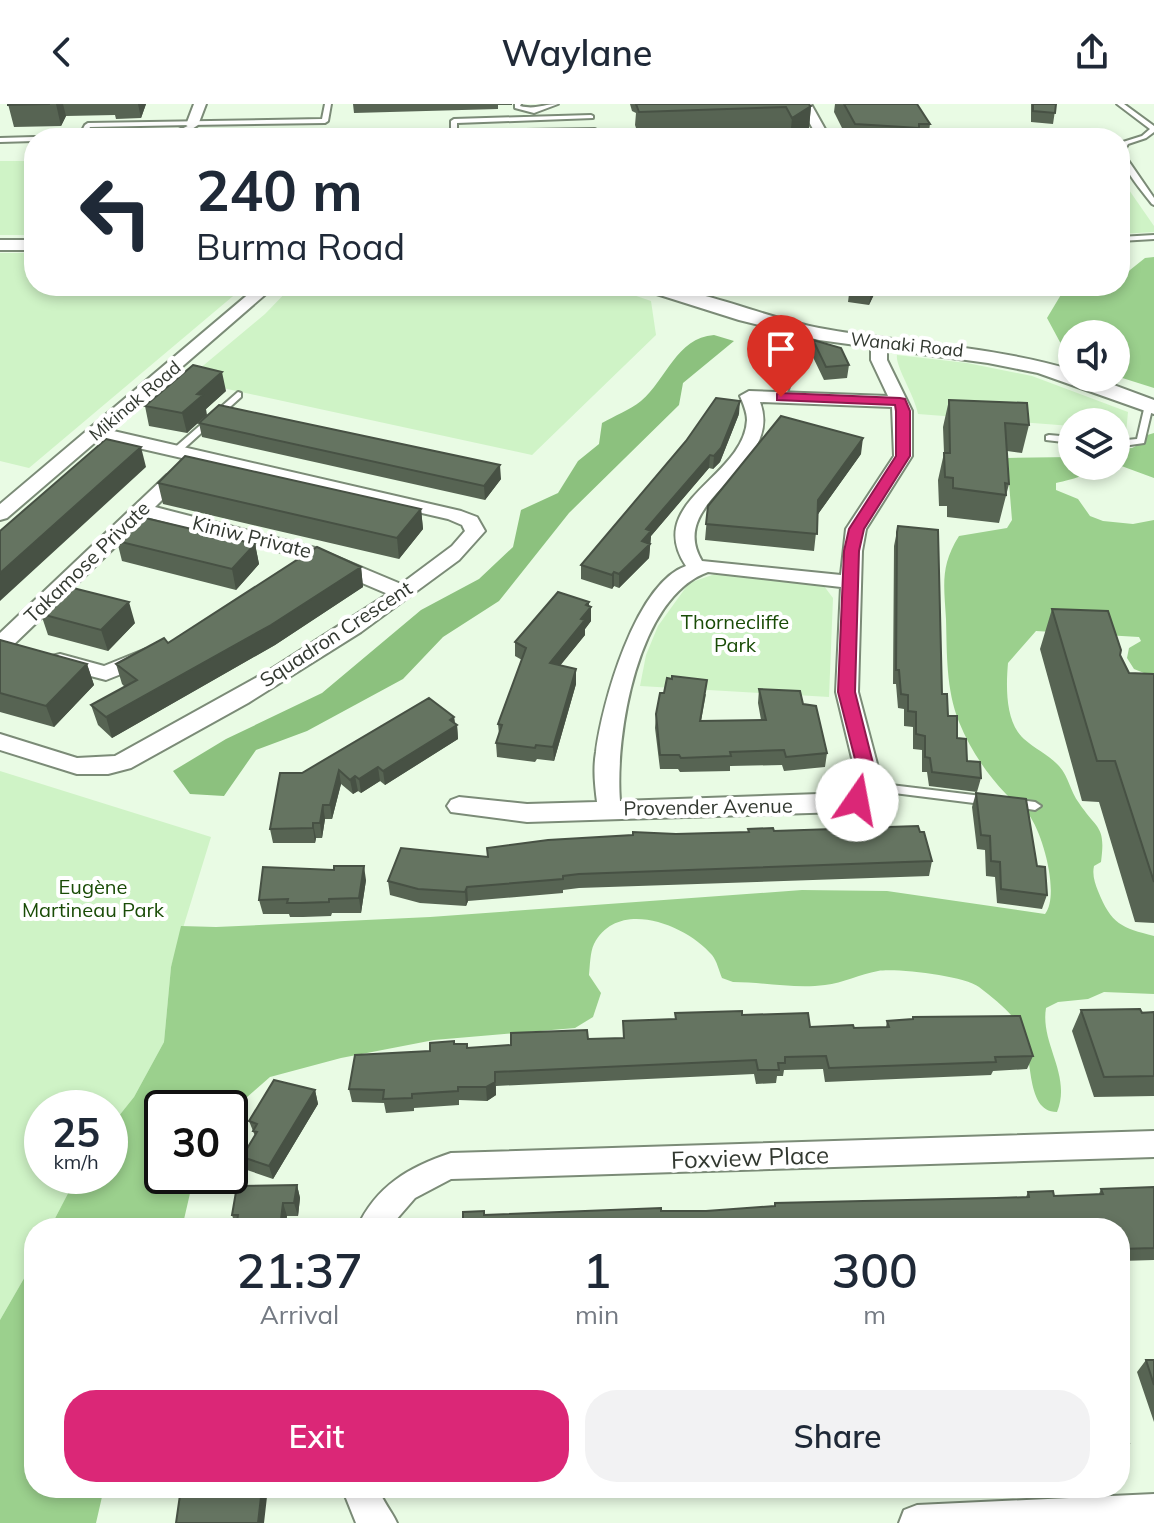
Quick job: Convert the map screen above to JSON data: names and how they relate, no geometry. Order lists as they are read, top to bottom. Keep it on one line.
{"streets":{"street":["Wanaki Road","Mikinak Road","Kiniw Private","Takamose Private","Squadron Crescent","Provender Avenue","Foxview Place"]},"crossings":[["Mikinak Road","Squadron Crescent"],["Kiniw Private","Takamose Private"],["Kiniw Private","Squadron Crescent"]],"parks":["Thornecliffe Park","Eugène Martineau Park"],"page":{"header":"Waylane","turn":["240 m","Burma Road"],"speed":"25 km/h","limit":"30","eta":["21:37","Arrival","1","min","300","m"],"buttons":["Exit","Share"]}}
